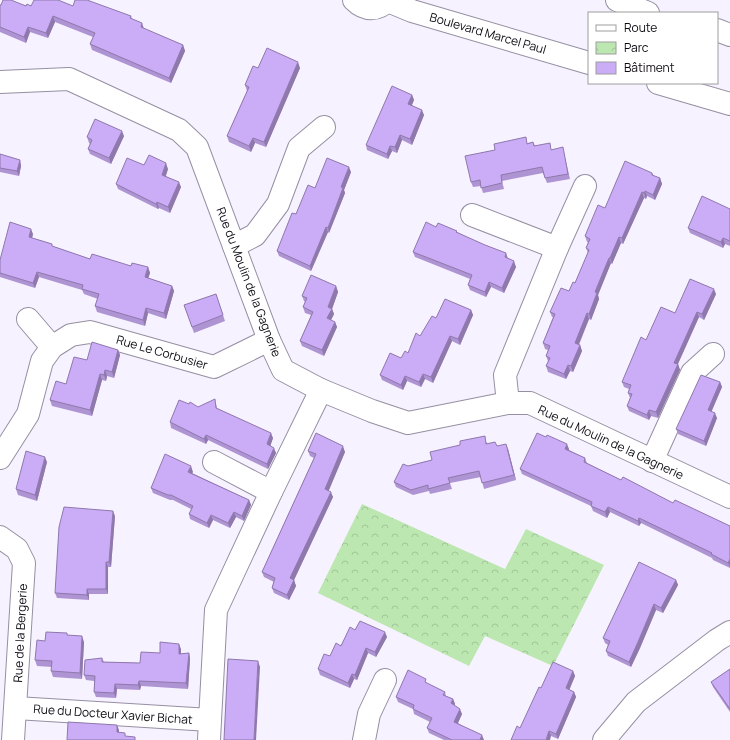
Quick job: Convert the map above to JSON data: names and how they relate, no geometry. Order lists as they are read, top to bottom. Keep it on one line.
{"streets":{"street":["Boulevard Marcel Paul","Rue du Moulin de la Gagnerie","Rue Le Corbusier","Rue de la Bergerie","Rue du Docteur Xavier Bichat"]},"crossings":[["Rue du Moulin de la Gagnerie","Rue Le Corbusier"],["Rue du Moulin de la Gagnerie","Rue du Docteur Xavier Bichat"],["Rue de la Bergerie","Rue du Docteur Xavier Bichat"]],"legend":["Route","Parc","Bâtiment"]}
